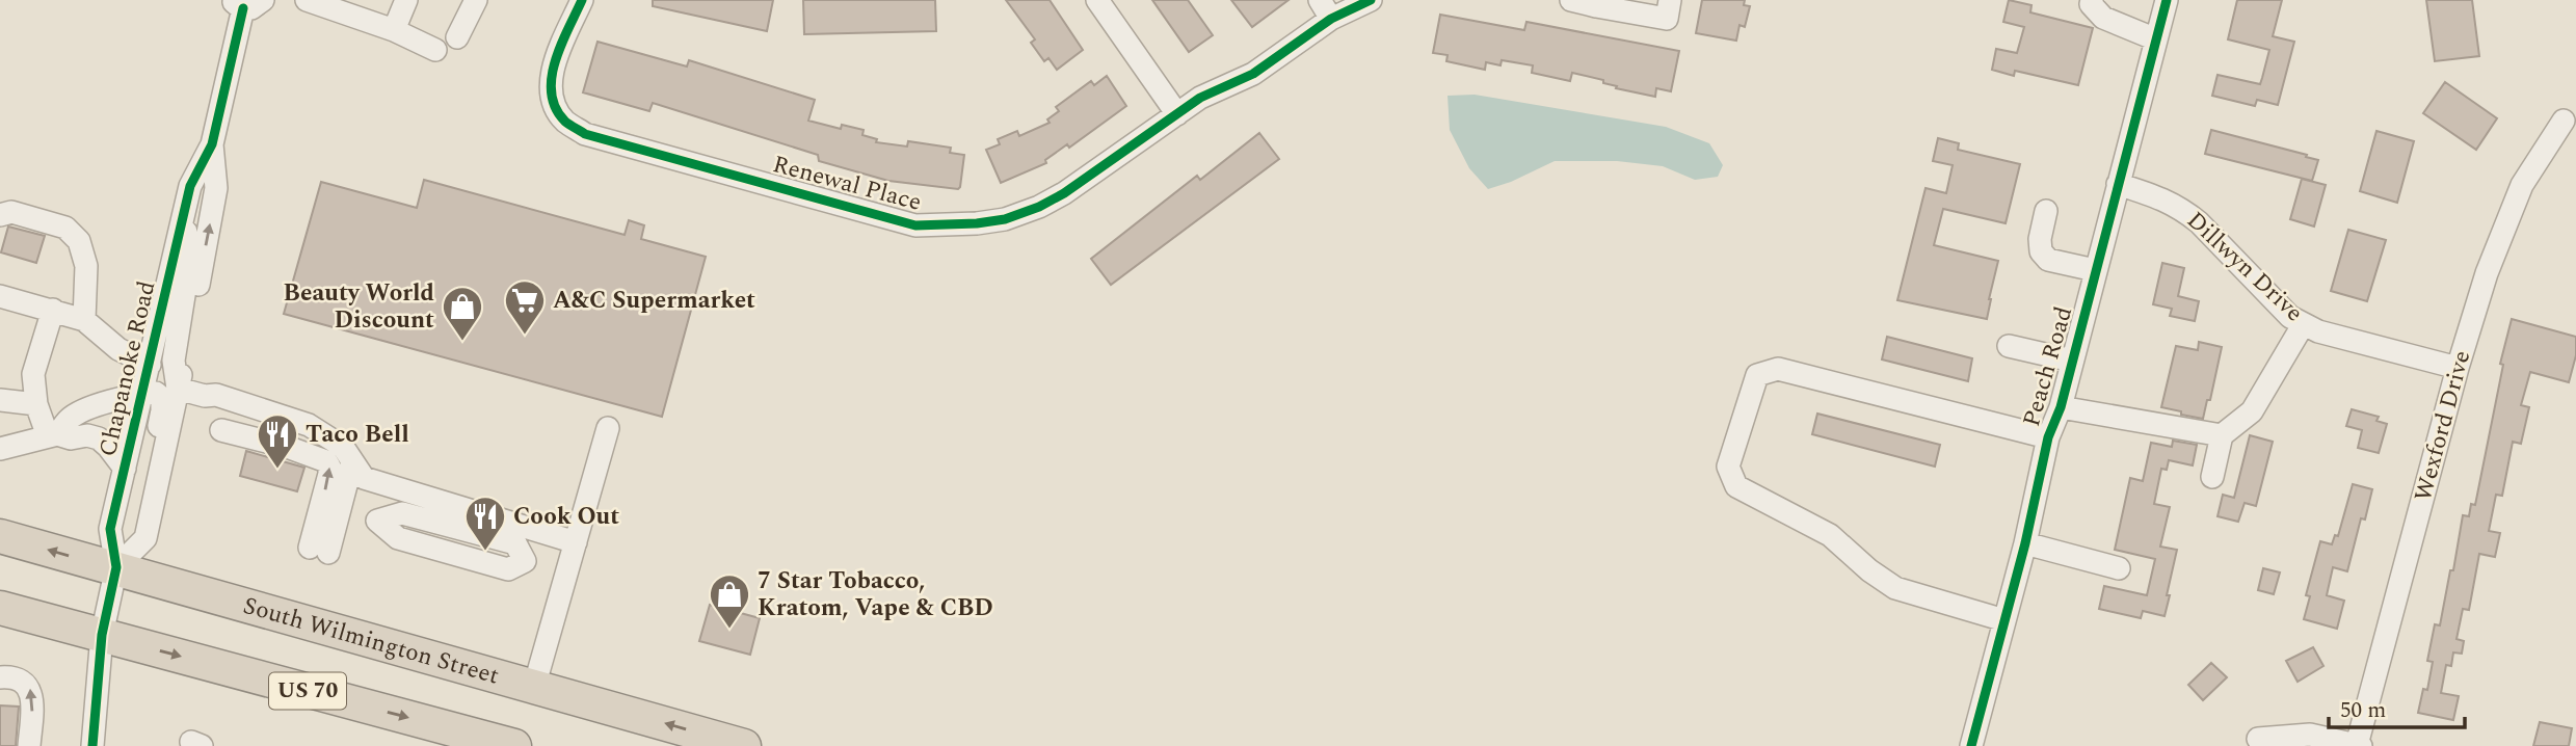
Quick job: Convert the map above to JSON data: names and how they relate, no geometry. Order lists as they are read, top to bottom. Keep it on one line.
{"streets":{"highway":["South Wilmington Street","US 70"],"street":["Renewal Place","Dillwyn Drive","Peach Road","Chapanoke Road","Wexford Drive"]},"crossings":[["Dillwyn Drive","Peach Road"],["Dillwyn Drive","Wexford Drive"],["Chapanoke Road","South Wilmington Street"],["Chapanoke Road","US 70"]],"places":{"supermarket":["A&C Supermarket"],"shop":["Beauty World Discount","7 Star Tobacco, Kratom, Vape & CBD"],"restaurant":["Taco Bell","Cook Out"]},"scale_bar":"50 m"}
